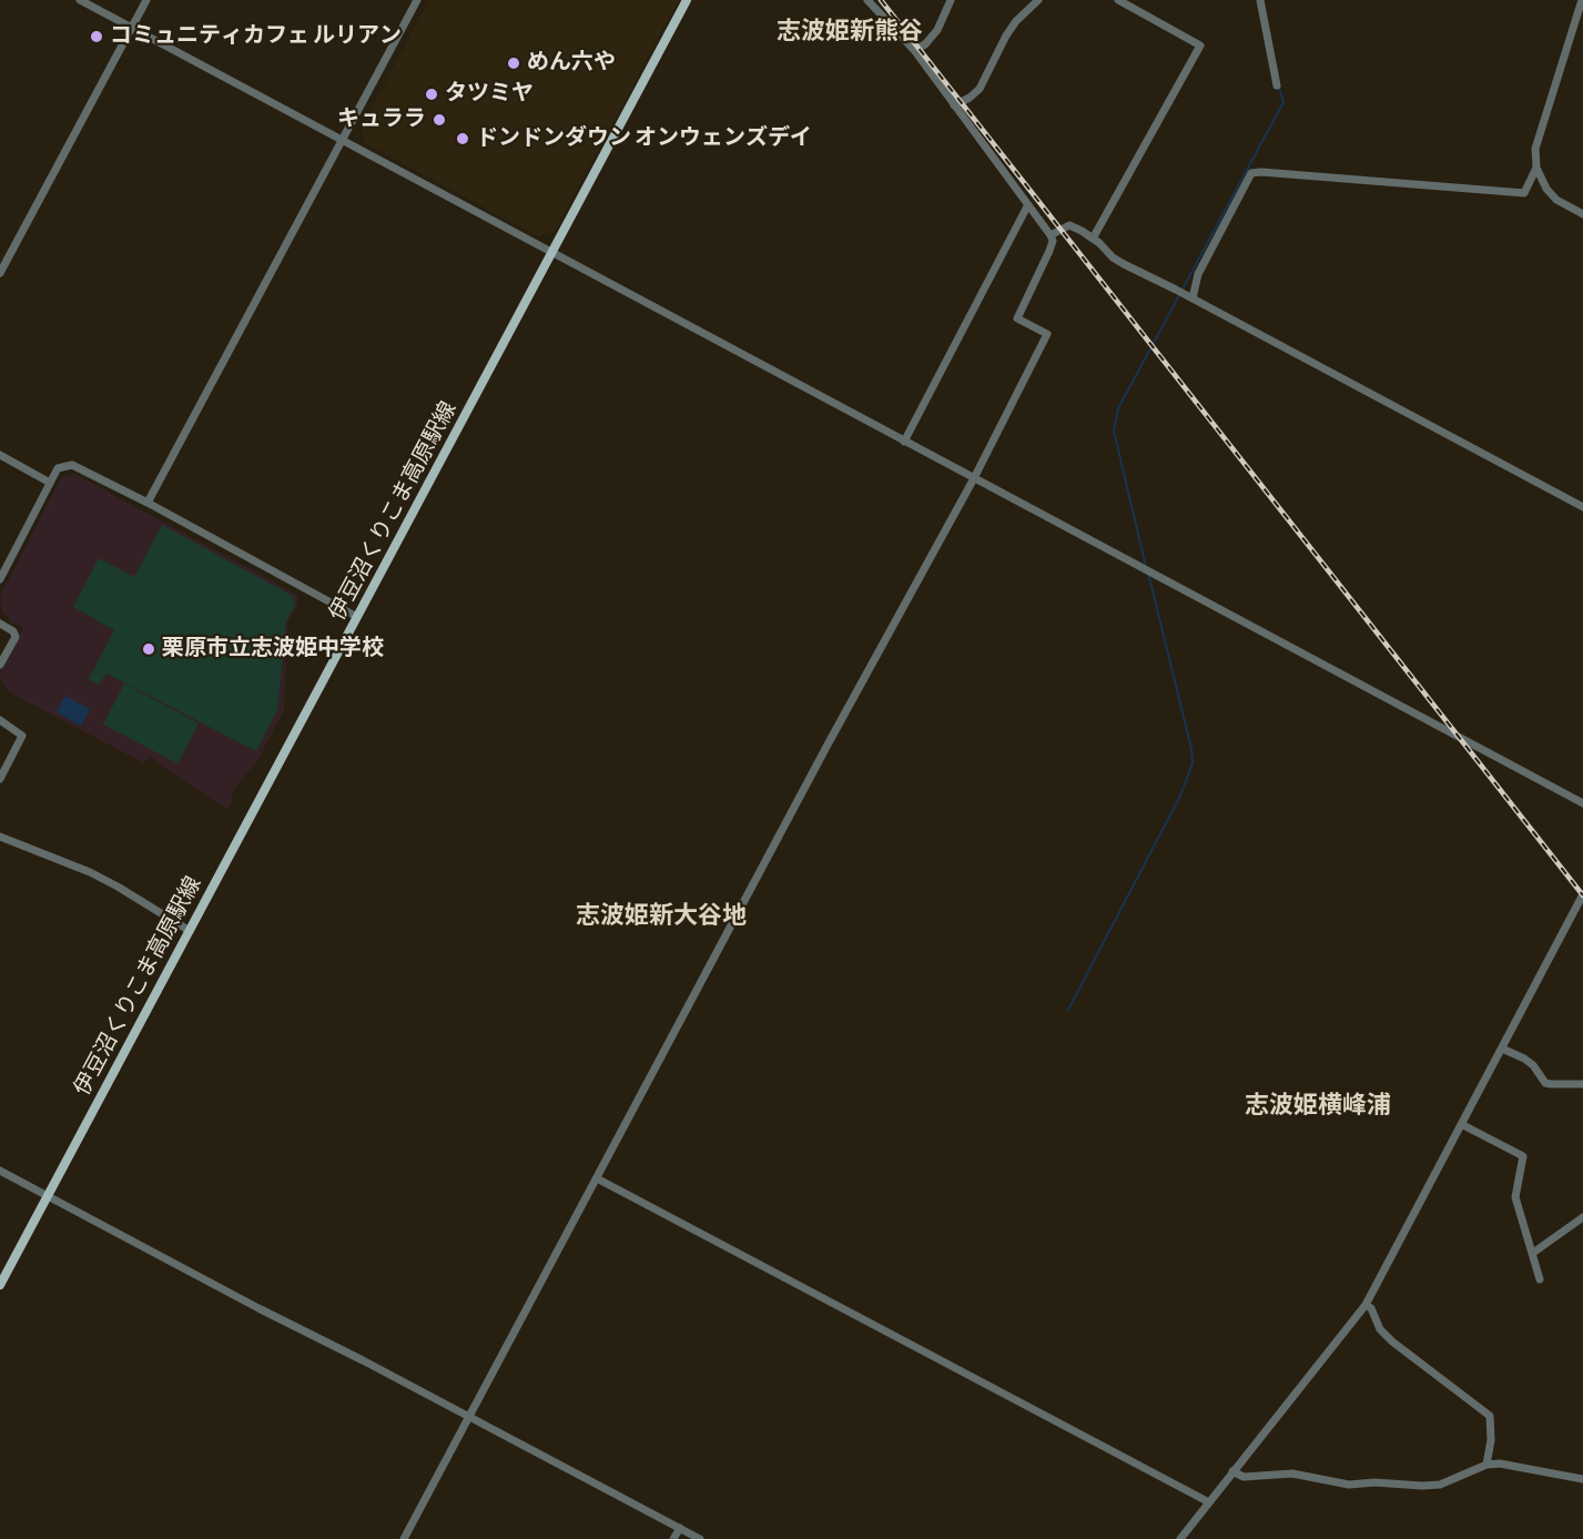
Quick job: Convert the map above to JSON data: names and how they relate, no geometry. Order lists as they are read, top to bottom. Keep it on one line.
{"streets":{"main road":["伊豆沼くりこま高原駅線"]},"districts":["志波姫新熊谷","志波姫新大谷地","志波姫横峰浦"],"places":["コミュニティカフェ ルリアン","めん六や","タツミヤ","キュララ","ドンドンダウン オンウェンズデイ","栗原市立志波姫中学校"]}
